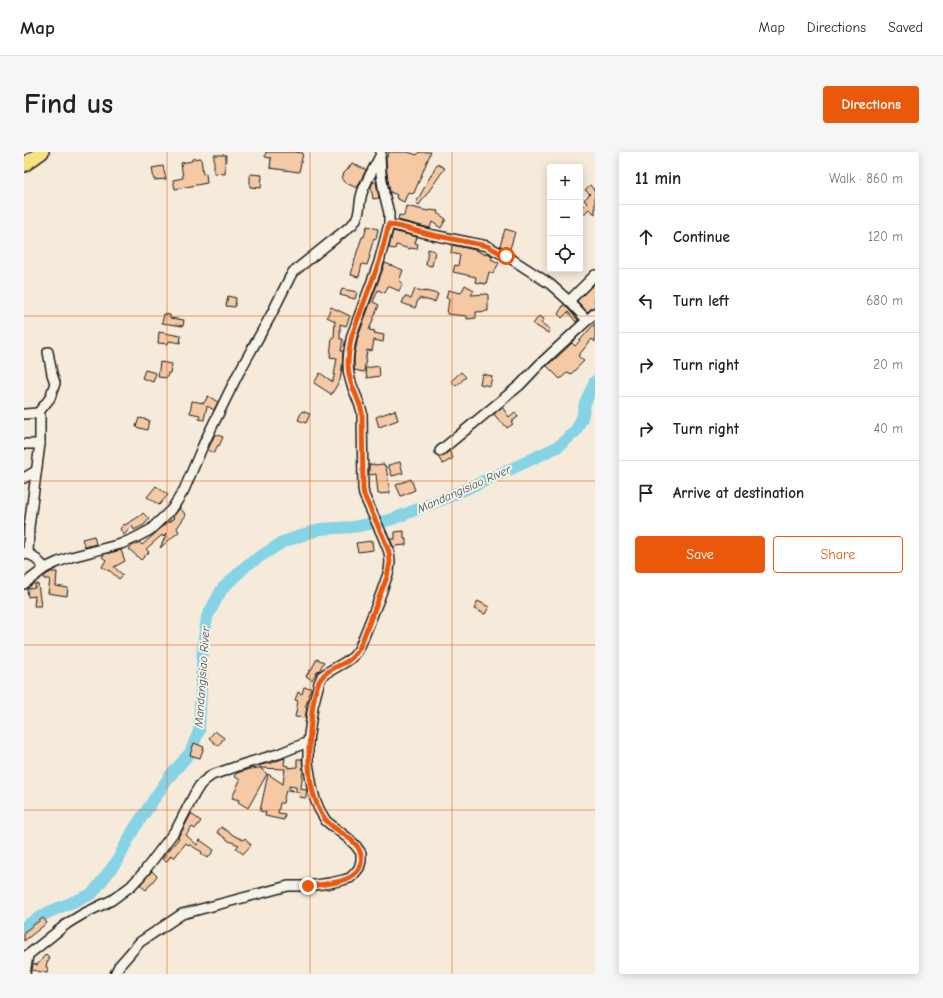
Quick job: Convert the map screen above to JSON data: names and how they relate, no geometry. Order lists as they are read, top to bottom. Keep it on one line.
{"water":["Mandangisiao River"],"page":{"header":"Map","nav":["Map","Directions","Saved"],"buttons":["Directions",["Save","Share"]],"title":"Find us","heading":["11 min","Walk · 860 m"],"map_buttons":["+","−"],"list":[["Continue","120 m"],["Turn left","680 m"],["Turn right","20 m"],["Turn right","40 m"],"Arrive at destination"]}}
